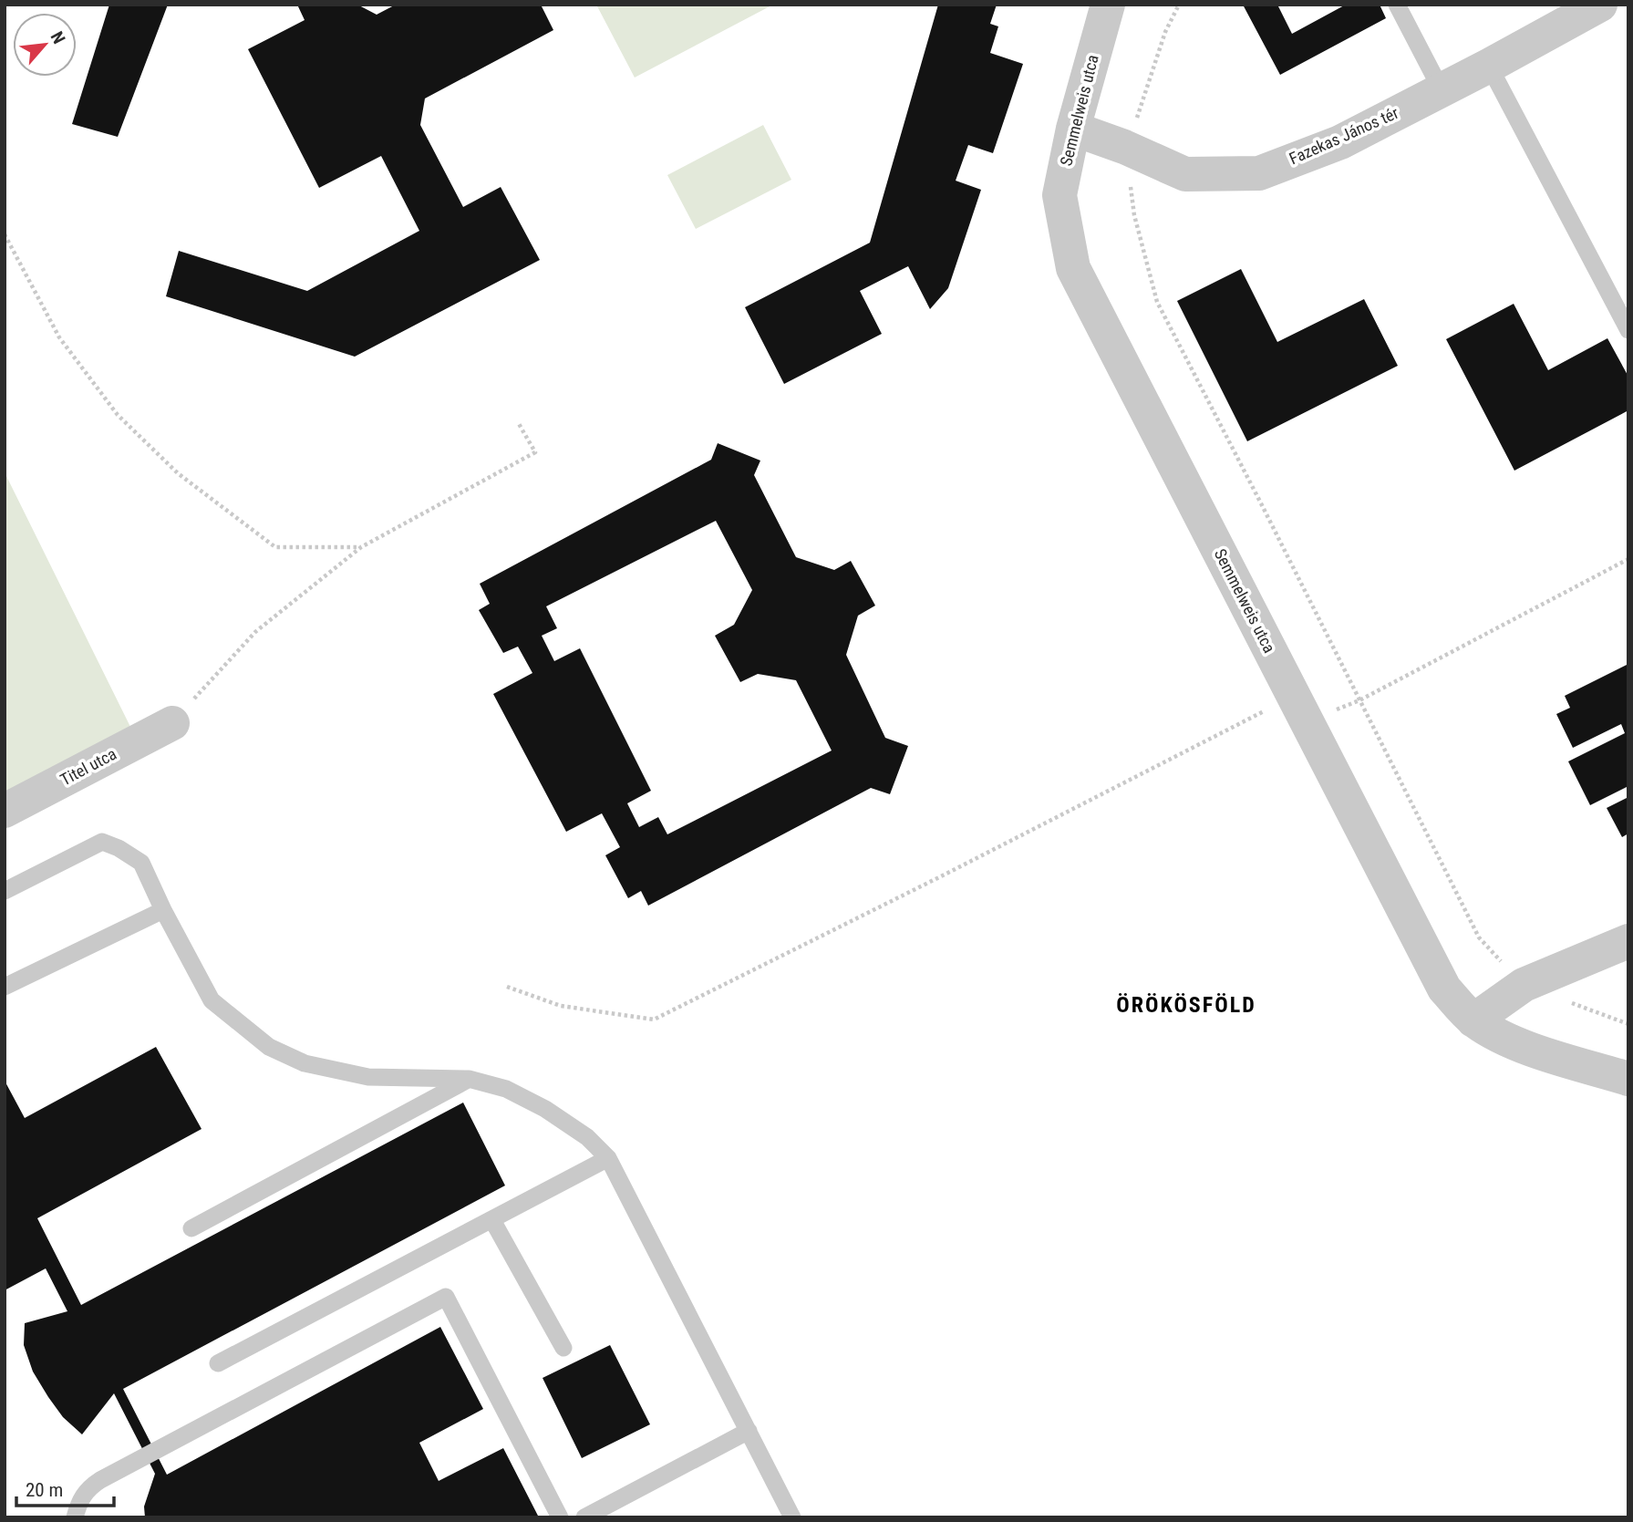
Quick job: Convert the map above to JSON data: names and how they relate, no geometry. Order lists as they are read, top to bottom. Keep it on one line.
{"streets":{"street":["Semmelweis utca","Fazekas János tér","Titel utca"]},"crossings":[["Semmelweis utca","Fazekas János tér"]],"districts":["ÖRÖKÖSFÖLD"],"scale_bar":"20 m","north":"top right"}
